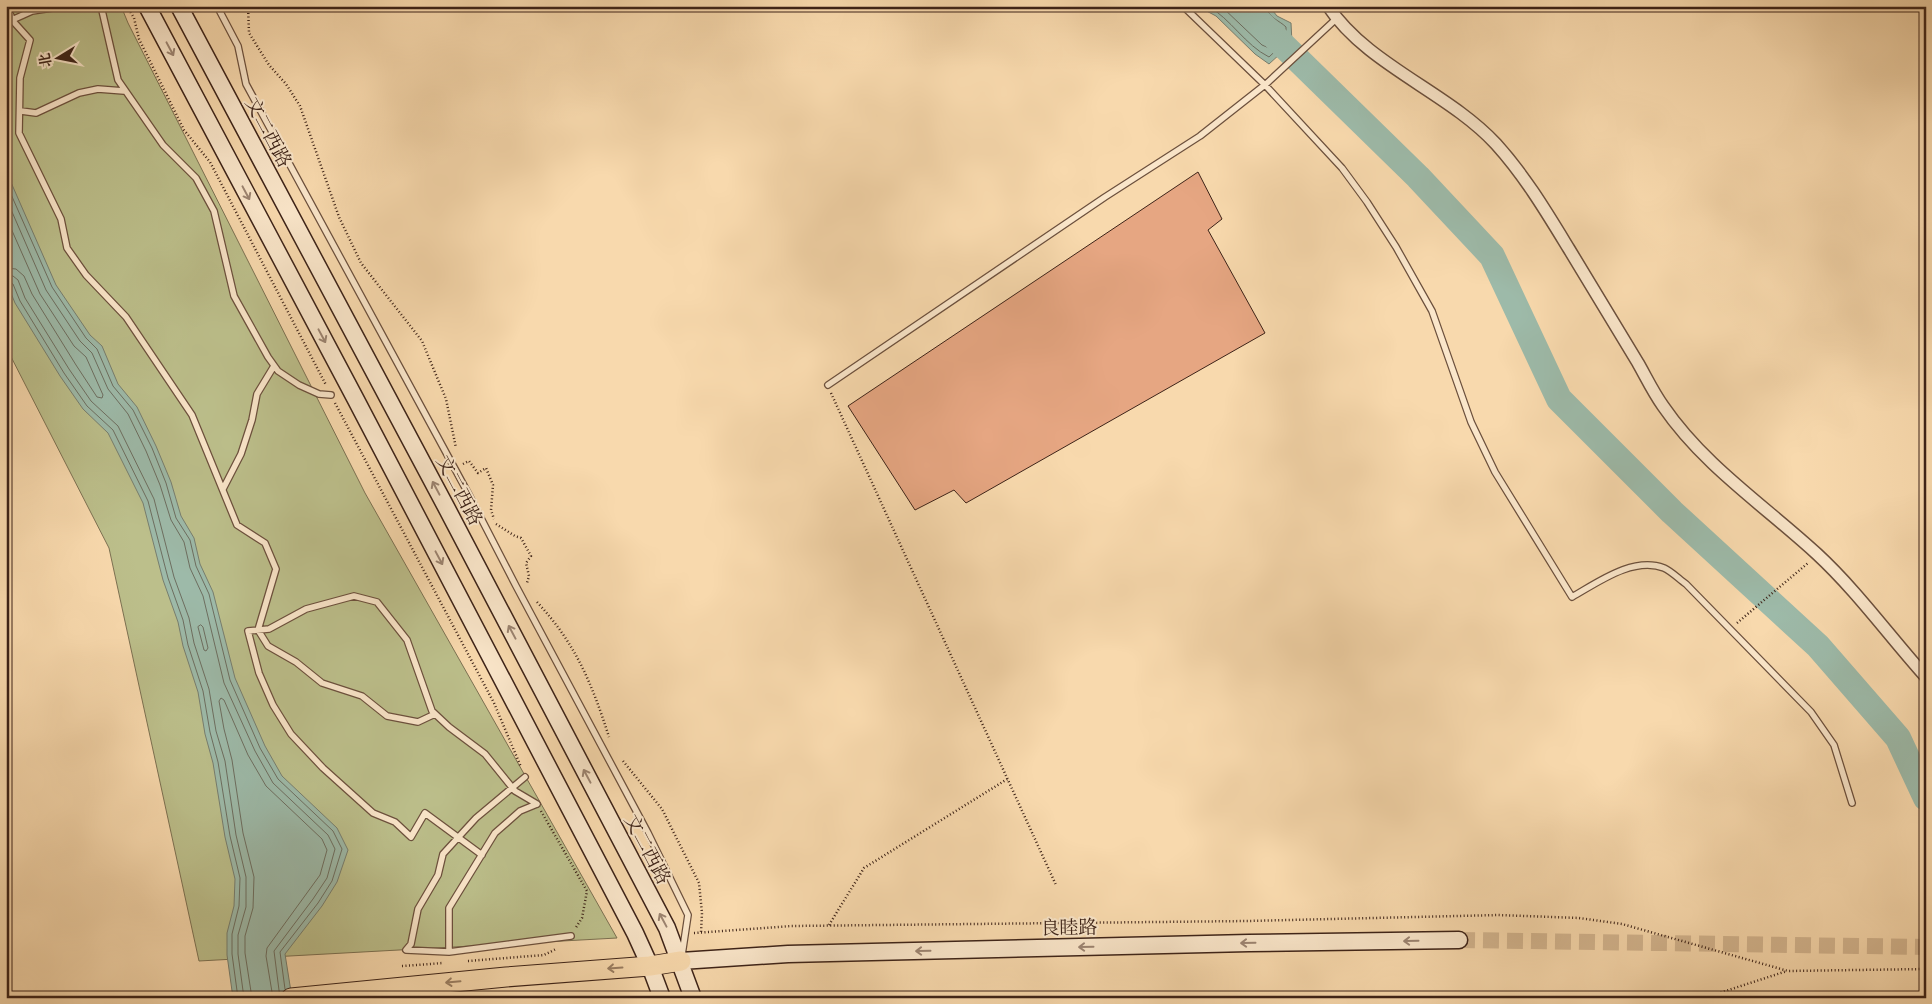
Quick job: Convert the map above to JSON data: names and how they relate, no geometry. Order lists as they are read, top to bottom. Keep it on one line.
{"streets":{"main road":["文二西路","良睦路"]},"crossings":[["文二西路","良睦路"]],"one_way":["良睦路"],"north":"left"}
